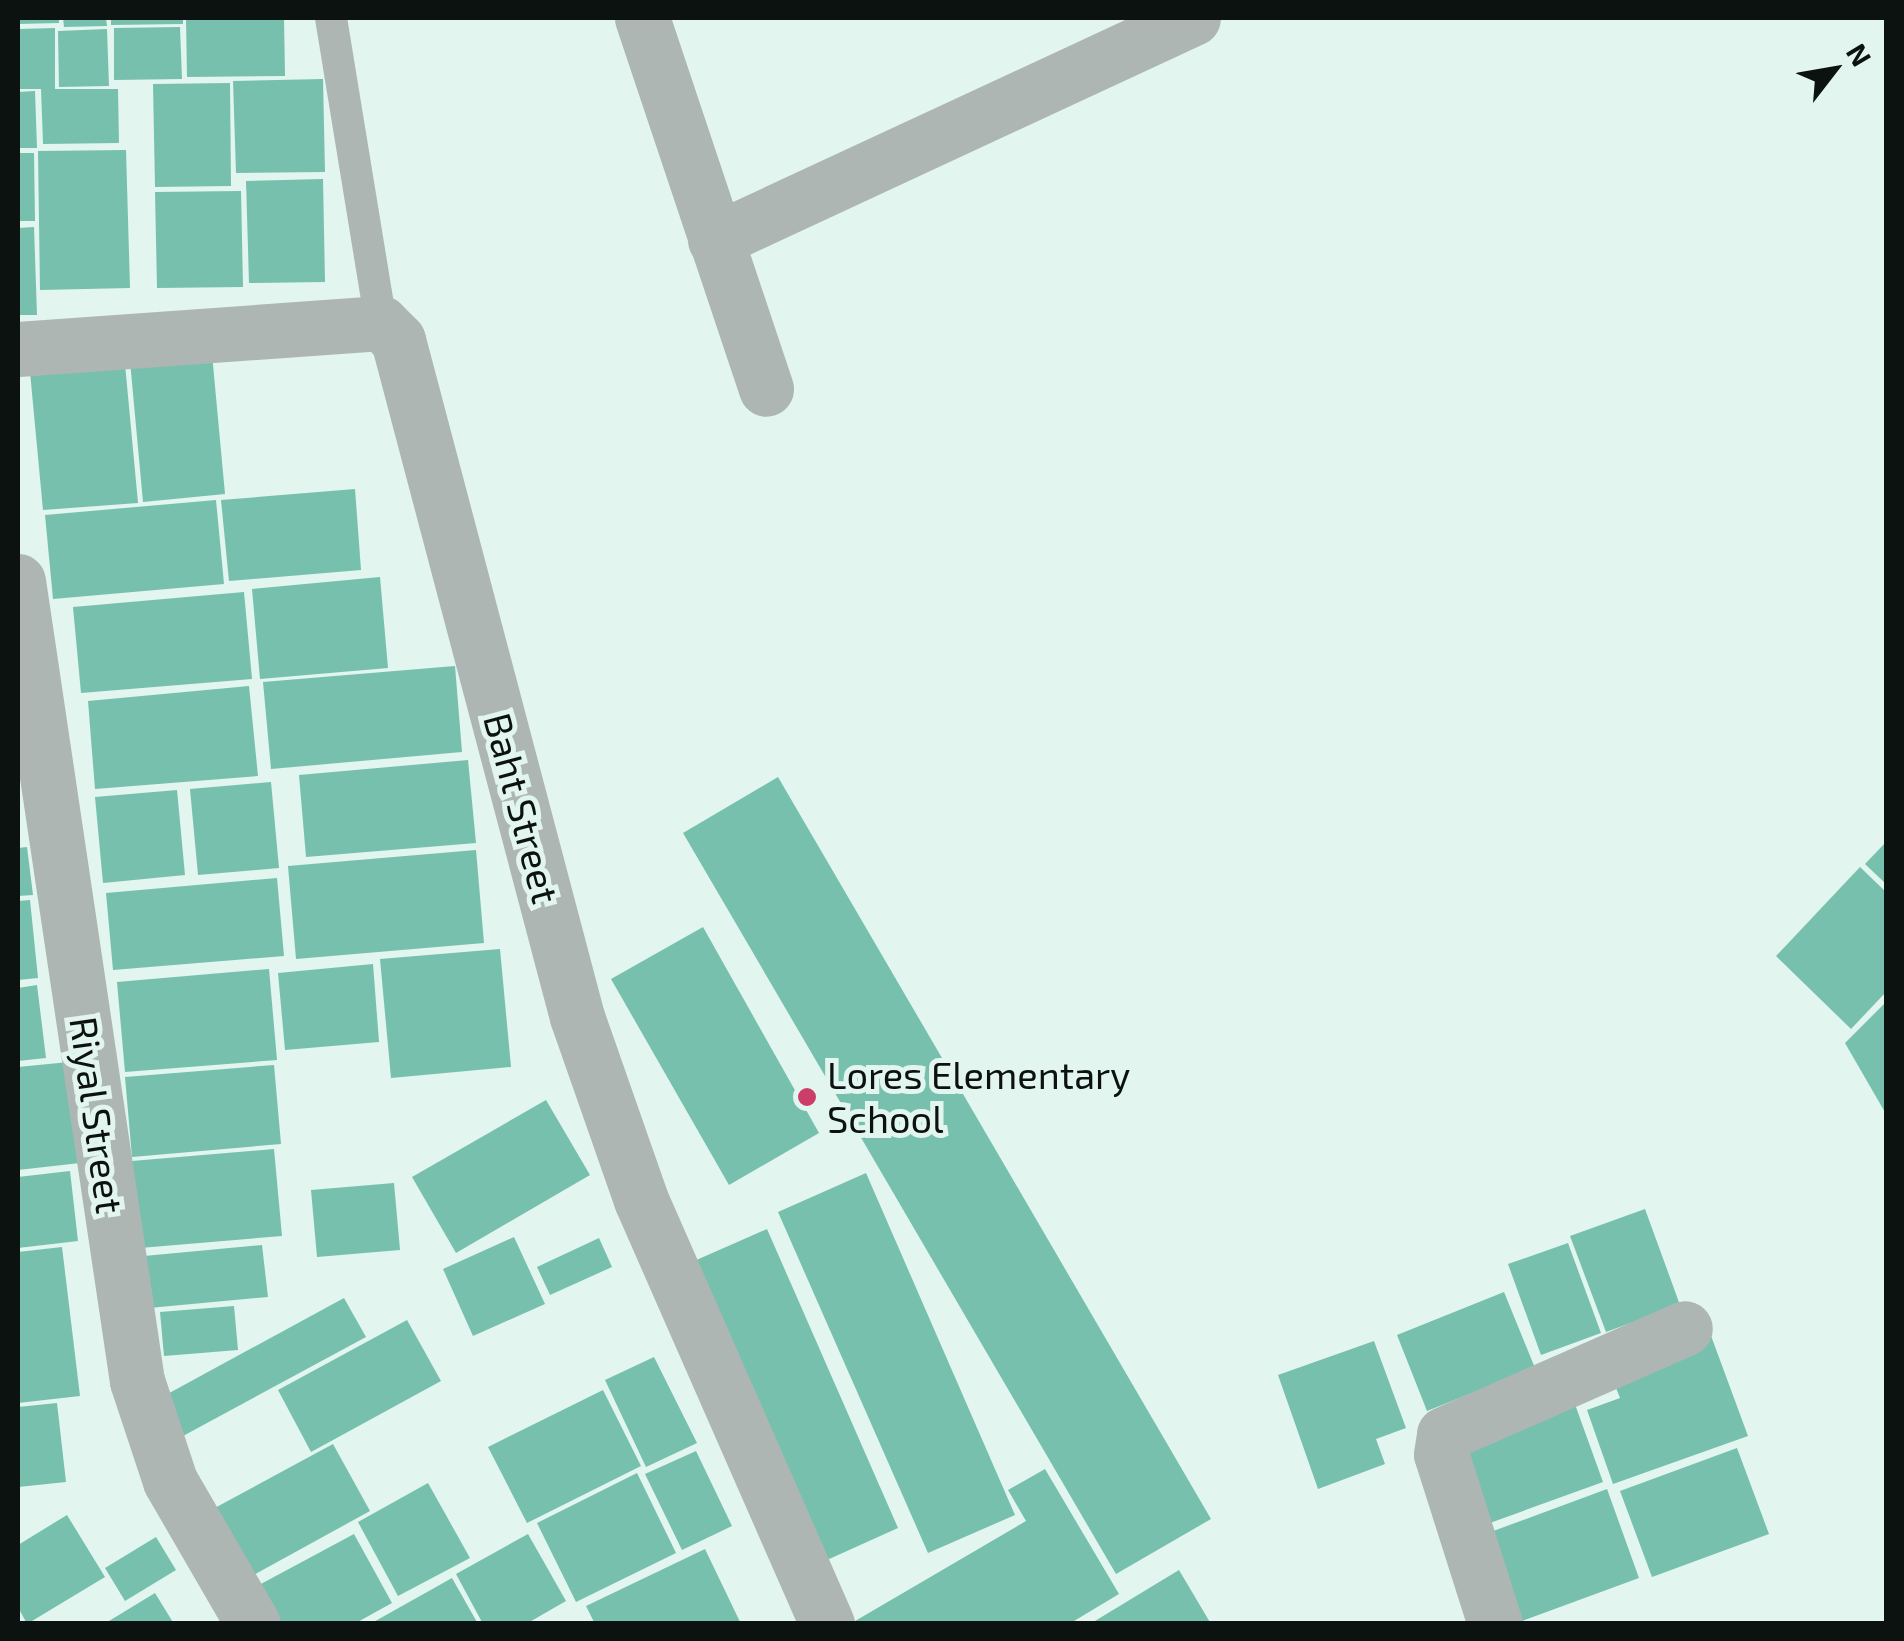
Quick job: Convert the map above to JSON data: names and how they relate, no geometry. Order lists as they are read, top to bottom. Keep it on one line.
{"streets":{"street":["Baht Street","Riyal Street"]},"places":["Lores Elementary School"],"north":"top right"}
